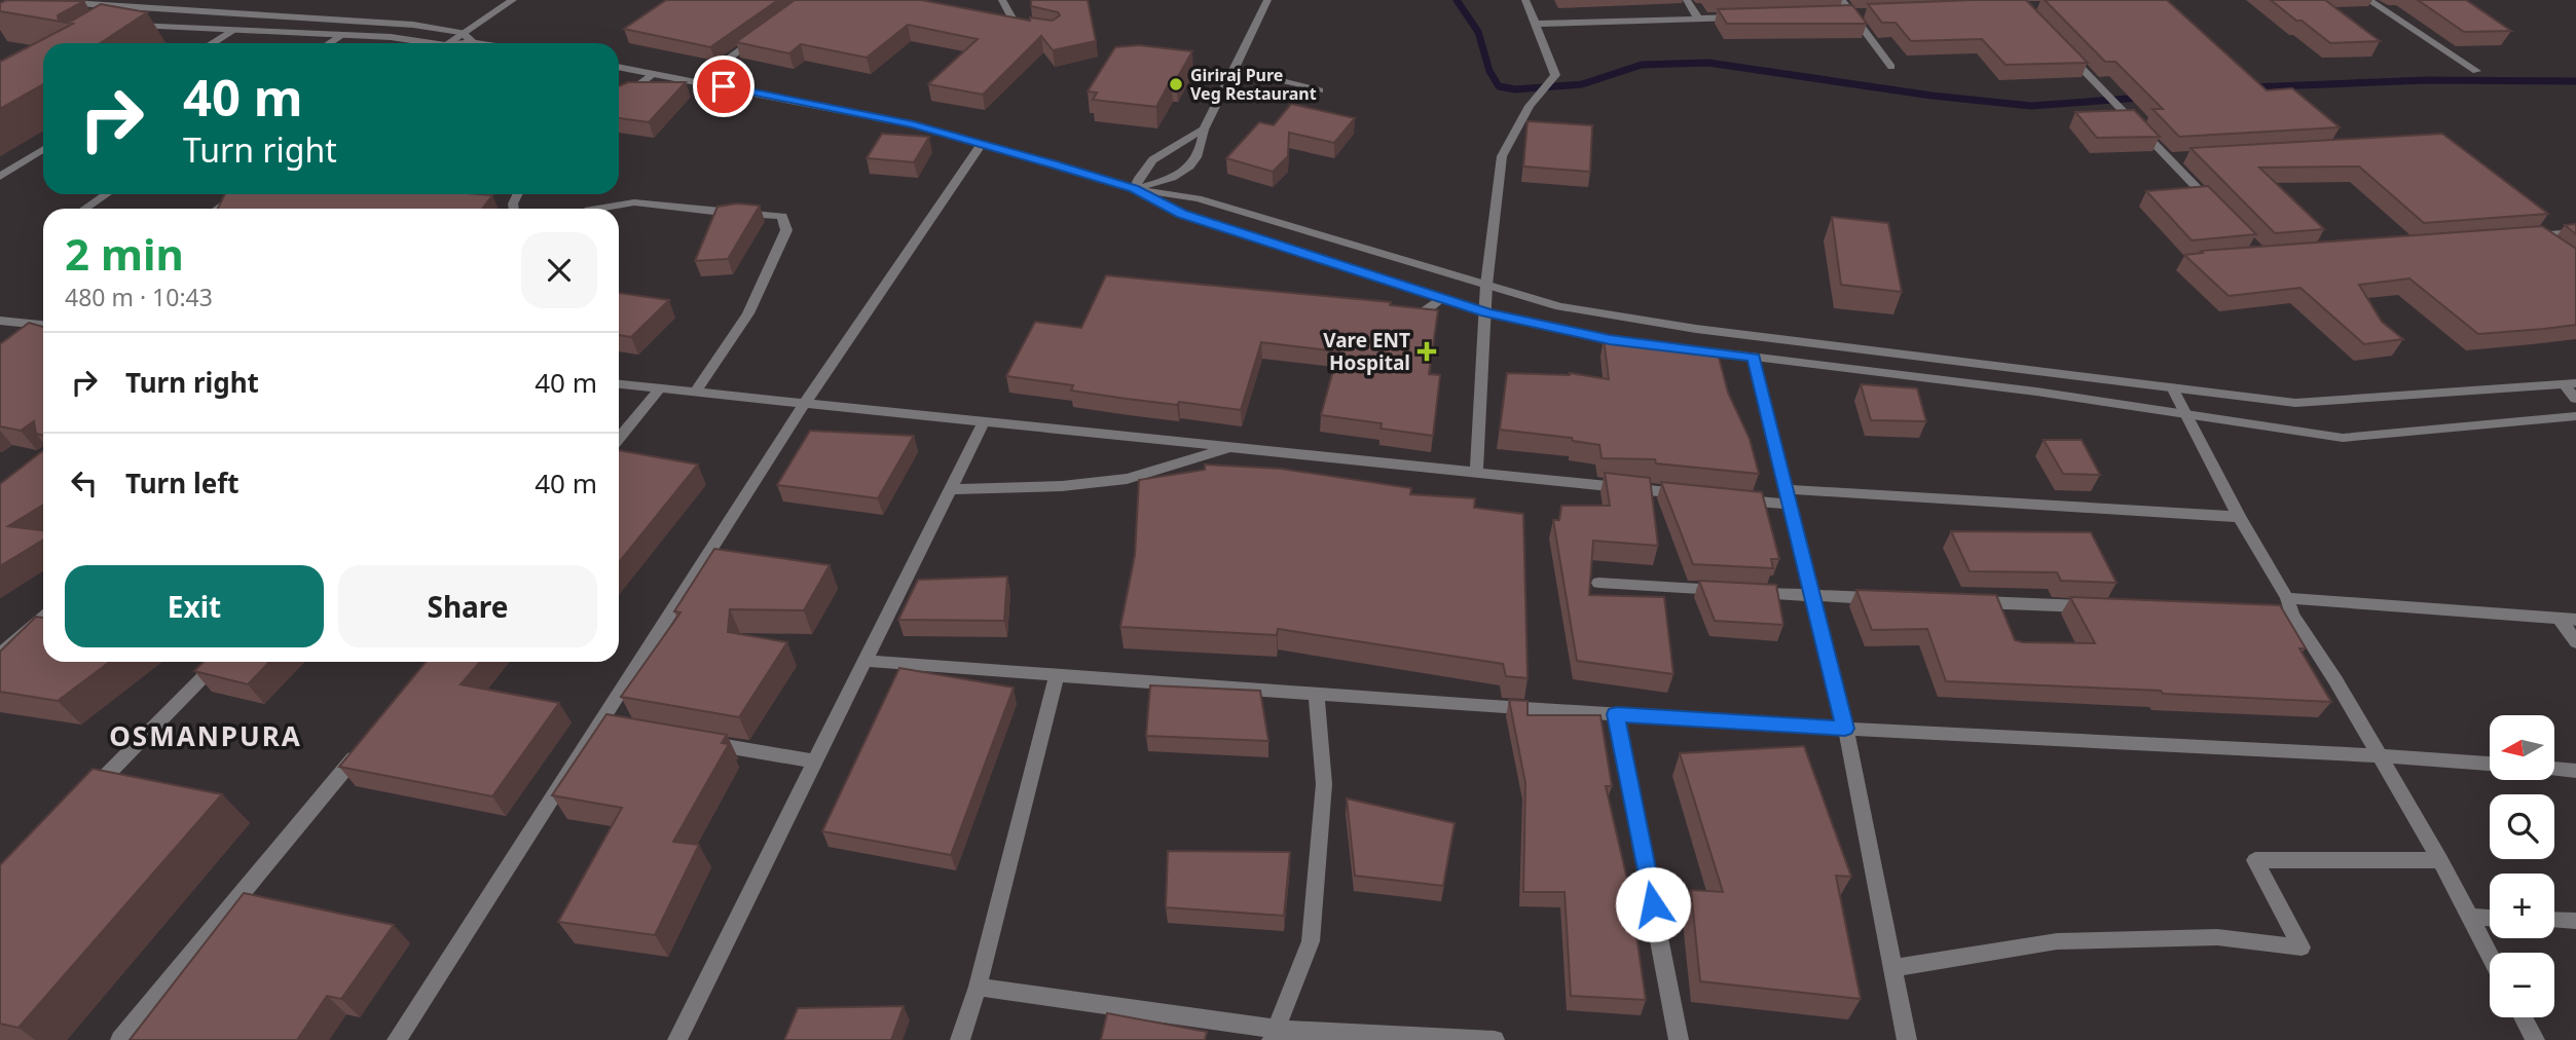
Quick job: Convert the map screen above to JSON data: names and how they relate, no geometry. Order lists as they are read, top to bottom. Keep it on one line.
{"districts":["OSMANPURA"],"places":{"other":["Giriraj Pure Veg Restaurant"],"health":["Vare ENT Hospital"]},"north":"left","page":{"turn":["40 m","Turn right"],"heading":["2 min","480 m · 10:43"],"list":[{"name":"Turn right","value":"40 m"},{"name":"Turn left","value":"40 m"}],"buttons":["Exit","Share"],"map_buttons":["+","−"]}}
